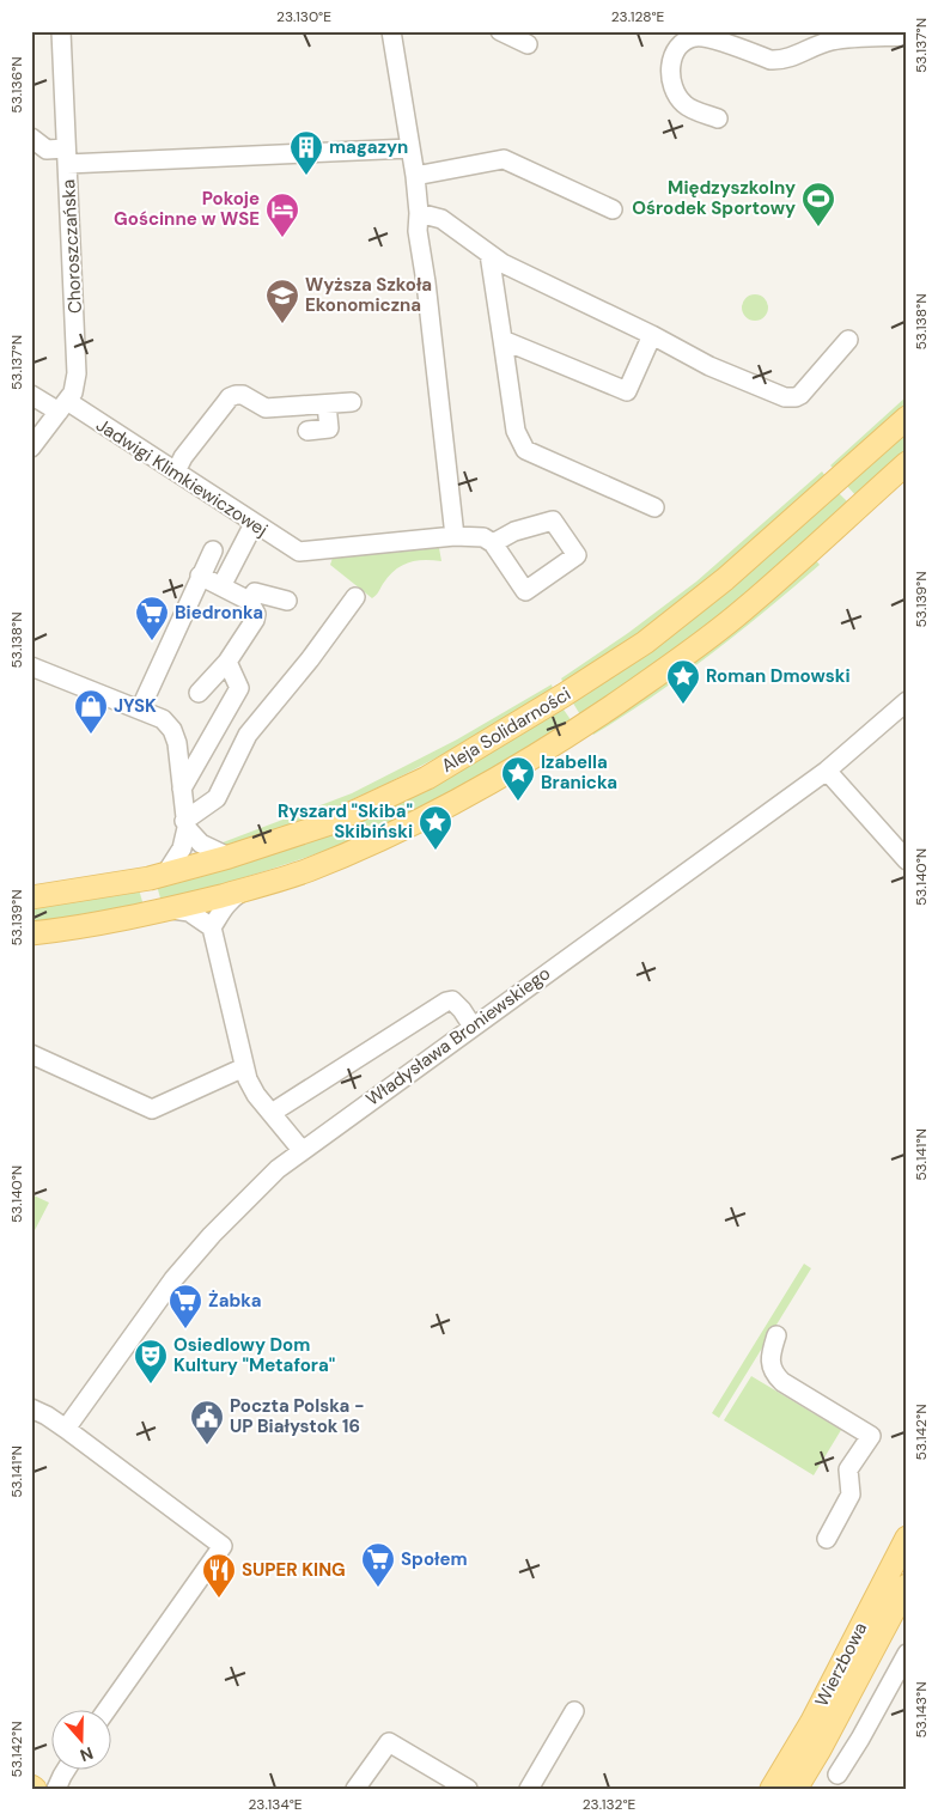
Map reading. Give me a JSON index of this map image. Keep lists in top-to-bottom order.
{
  "streets": {
    "main road": ["Aleja Solidarności", "Wierzbowa"],
    "street": ["Choroszczańska", "Jadwigi Klimkiewiczowej", "Władysława Broniewskiego"]
  },
  "crossings": [
    ["Choroszczańska", "Jadwigi Klimkiewiczowej"]
  ],
  "places": {
    "building": ["magazyn"],
    "sports": ["Międzyszkolny Ośrodek Sportowy"],
    "hotel": ["Pokoje Gościnne w WSE"],
    "school or university": ["Wyższa Szkoła Ekonomiczna"],
    "supermarket": ["Biedronka", "Żabka", "Społem"],
    "place": ["Roman Dmowski", "Izabella Branicka", "Ryszard \"Skiba\" Skibiński"],
    "shop": ["JYSK"],
    "theatre": ["Osiedlowy Dom Kultury \"Metafora\""],
    "public building": ["Poczta Polska - UP Białystok 16"],
    "restaurant": ["SUPER KING"]
  },
  "north": "bottom",
  "coordinates": [
    "23.130°E",
    "23.128°E",
    "53.137°N",
    "53.136°N",
    "53.138°N",
    "53.139°N",
    "53.140°N",
    "53.141°N",
    "53.142°N",
    "53.143°N",
    "23.134°E",
    "23.132°E"
  ]
}
